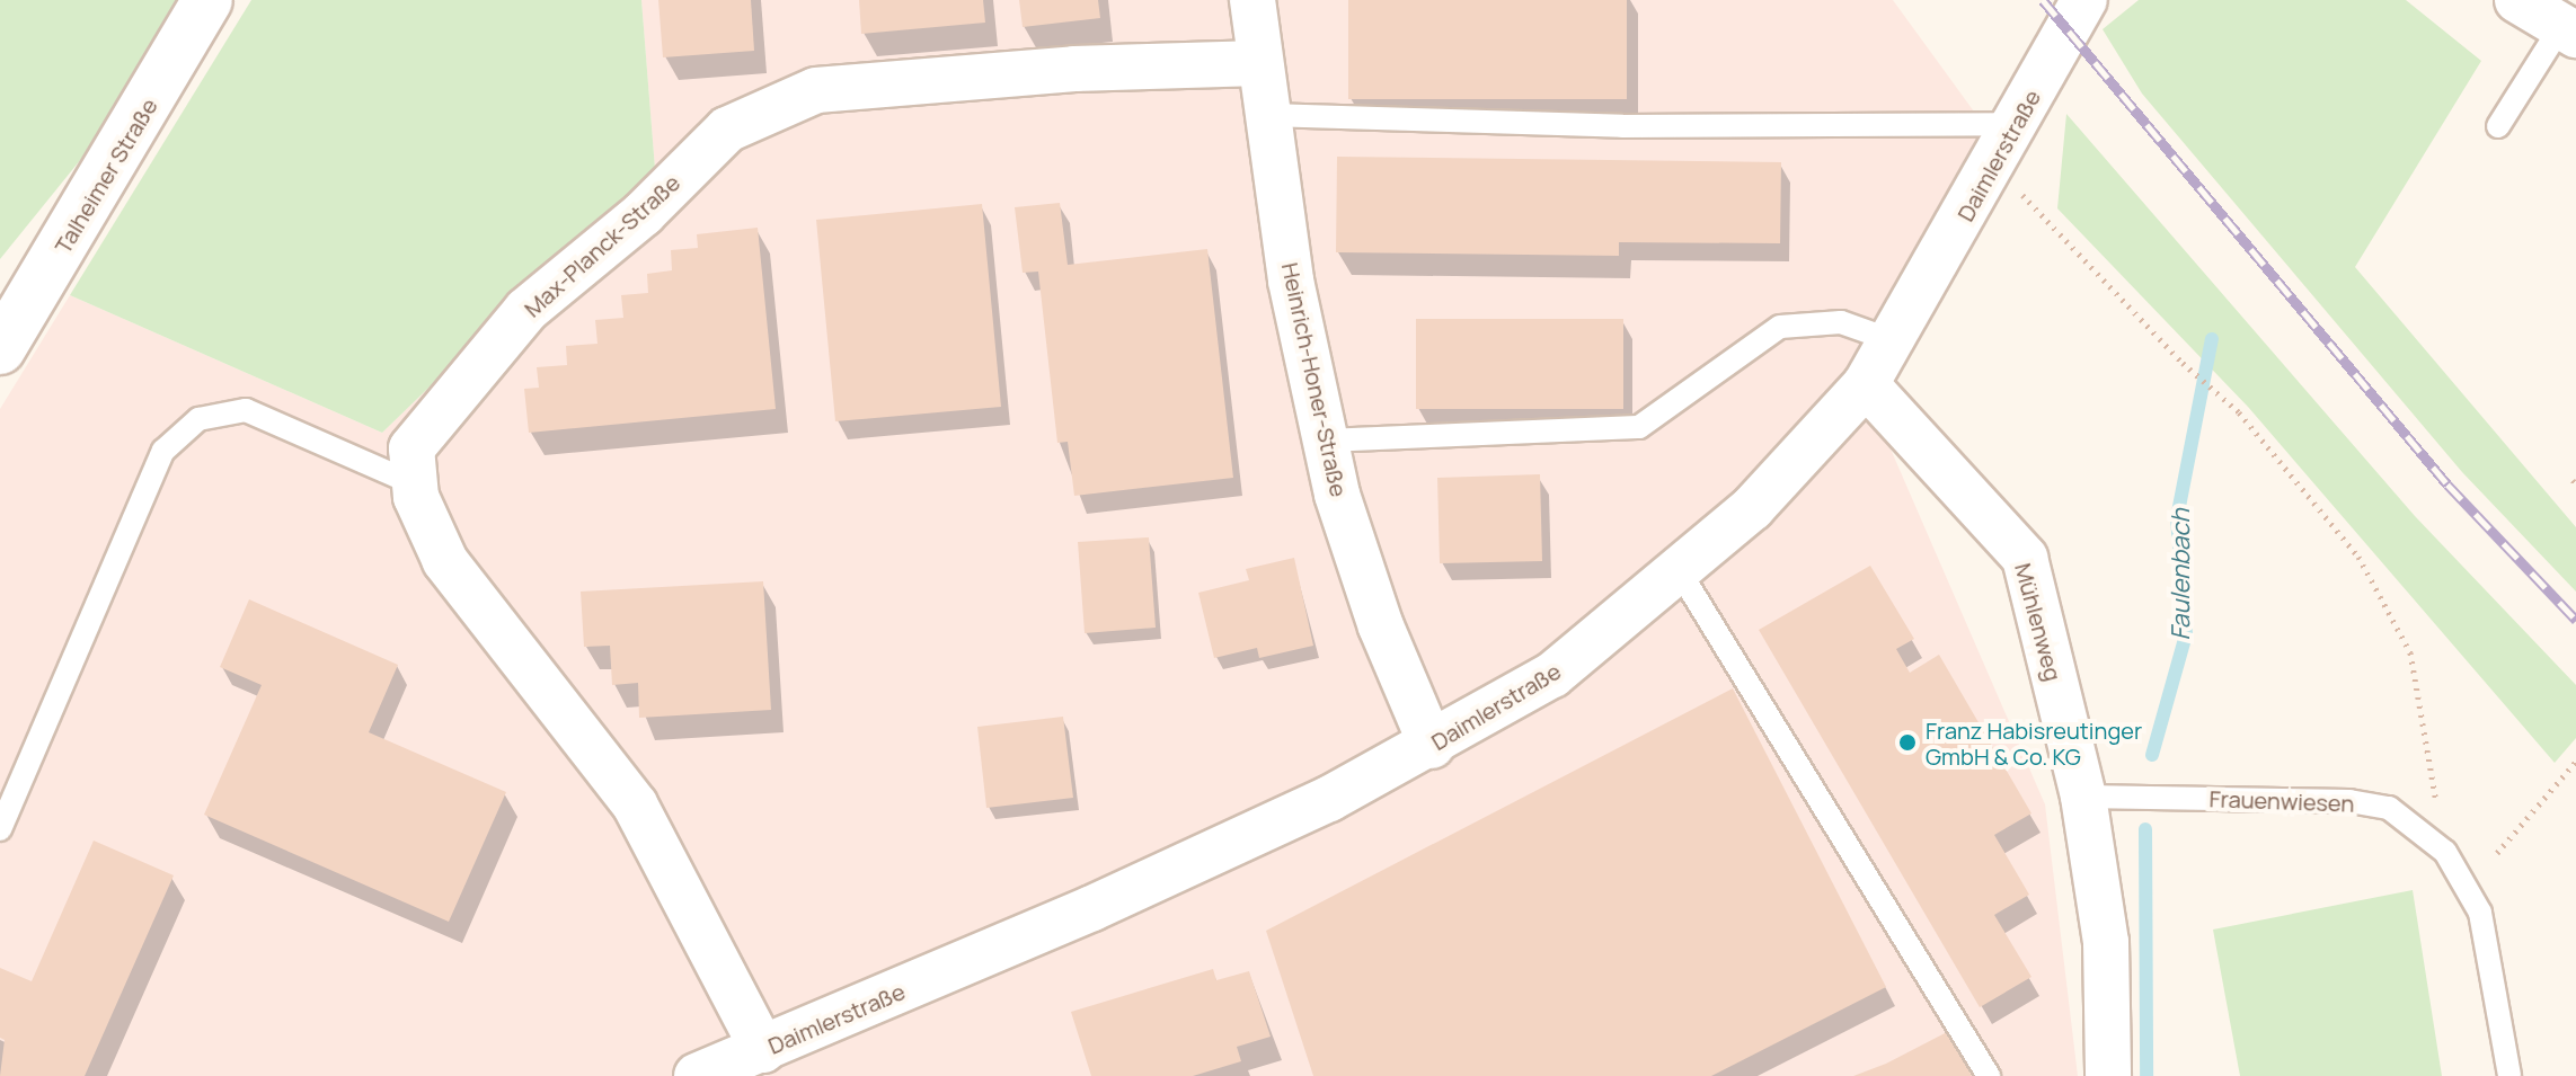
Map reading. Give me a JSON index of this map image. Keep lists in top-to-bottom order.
{
  "streets": {
    "street": [
      "Daimlerstraße",
      "Talheimer Straße",
      "Max-Planck-Straße",
      "Heinrich-Honer-Straße",
      "Mühlenweg"
    ],
    "lane": ["Frauenwiesen"]
  },
  "crossings": [
    ["Daimlerstraße", "Max-Planck-Straße"],
    ["Daimlerstraße", "Heinrich-Honer-Straße"],
    ["Daimlerstraße", "Mühlenweg"],
    ["Max-Planck-Straße", "Heinrich-Honer-Straße"],
    ["Mühlenweg", "Frauenwiesen"]
  ],
  "water": ["Faulenbach"],
  "places": ["Franz Habisreutinger GmbH & Co. KG"]
}
